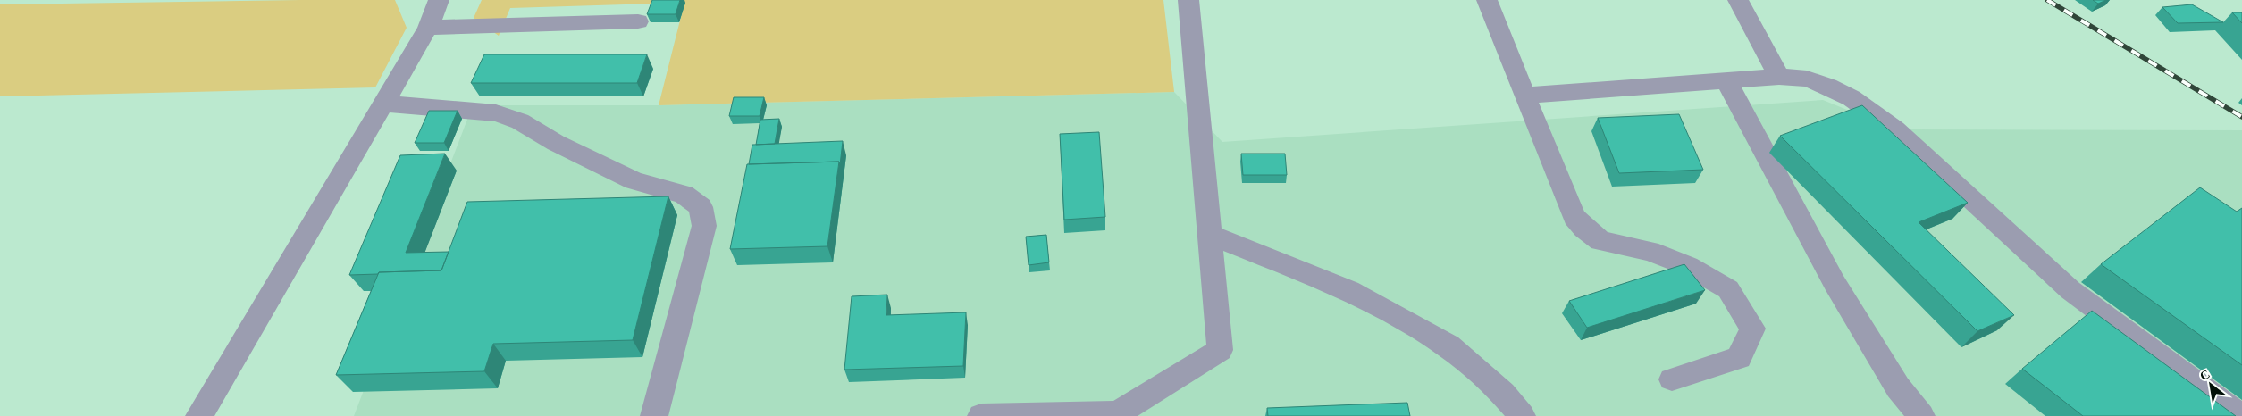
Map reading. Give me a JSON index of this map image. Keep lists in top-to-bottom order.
{
  "north": "top left"
}
